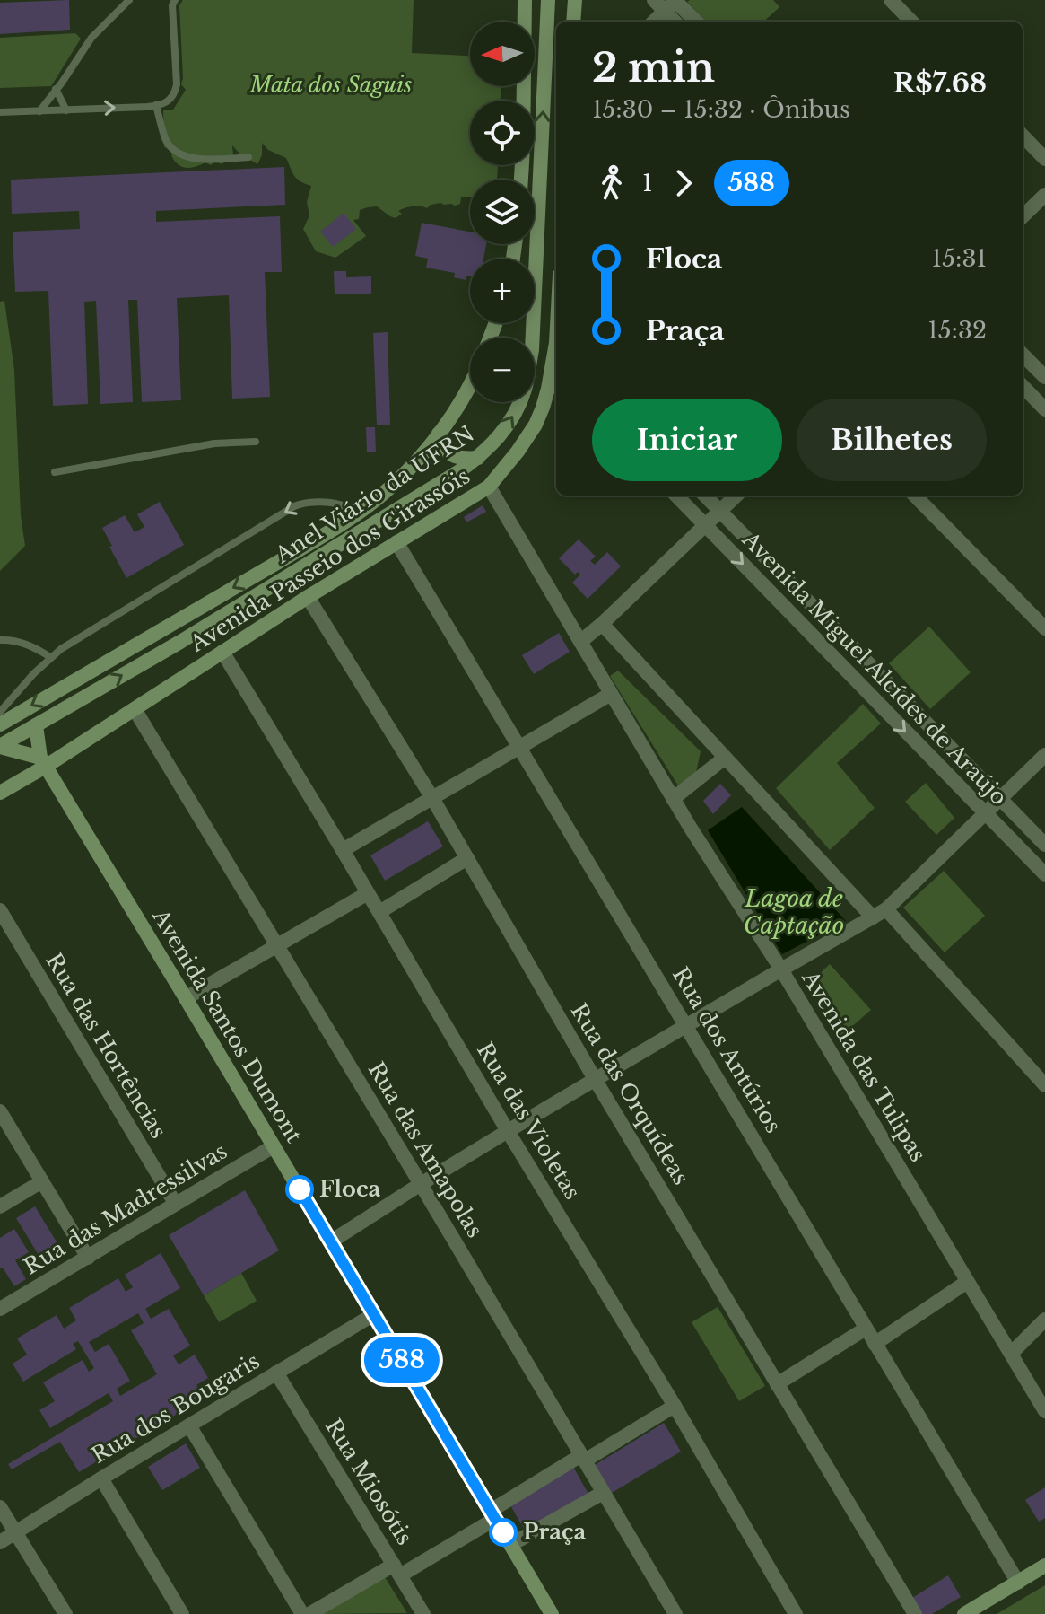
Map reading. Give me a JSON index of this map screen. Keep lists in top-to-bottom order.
{
  "streets": {
    "main road": ["Anel Viário da UFRN", "Avenida Passeio dos Girassóis", "Avenida Santos Dumont"],
    "street": [
      "Avenida Miguel Alcídes de Araújo",
      "Rua das Hortências",
      "Rua dos Antúrios",
      "Avenida das Tulipas",
      "Rua das Orquídeas",
      "Rua das Violetas",
      "Rua das Amapolas",
      "Rua das Madressilvas",
      "Rua dos Bougaris",
      "Rua Miosótis"
    ]
  },
  "crossings": [
    ["Anel Viário da UFRN", "Avenida Santos Dumont"],
    ["Avenida Passeio dos Girassóis", "Avenida Santos Dumont"],
    ["Avenida Passeio dos Girassóis", "Rua dos Antúrios"],
    ["Avenida Passeio dos Girassóis", "Avenida das Tulipas"],
    ["Avenida Passeio dos Girassóis", "Rua das Orquídeas"],
    ["Avenida Passeio dos Girassóis", "Rua das Violetas"],
    ["Avenida Passeio dos Girassóis", "Rua das Amapolas"],
    ["Avenida Santos Dumont", "Rua das Madressilvas"],
    ["Avenida Santos Dumont", "Rua dos Bougaris"],
    ["Rua das Hortências", "Rua das Madressilvas"],
    ["Rua dos Bougaris", "Rua Miosótis"]
  ],
  "water": ["Lagoa de Captação"],
  "parks": ["Mata dos Saguis"],
  "places": ["Floca", "Praça"],
  "lines": ["bus line 588"],
  "north": "left",
  "page": {
    "on_map": "588",
    "map_buttons": ["+", "−"],
    "heading": ["2 min", "15:30 – 15:32 · Ônibus", "R$7.68"],
    "legs": ["1", "588"],
    "list": [
      {
        "name": "Floca",
        "value": "15:31"
      },
      {
        "name": "Praça",
        "value": "15:32"
      }
    ],
    "buttons": ["Iniciar", "Bilhetes"]
  }
}
